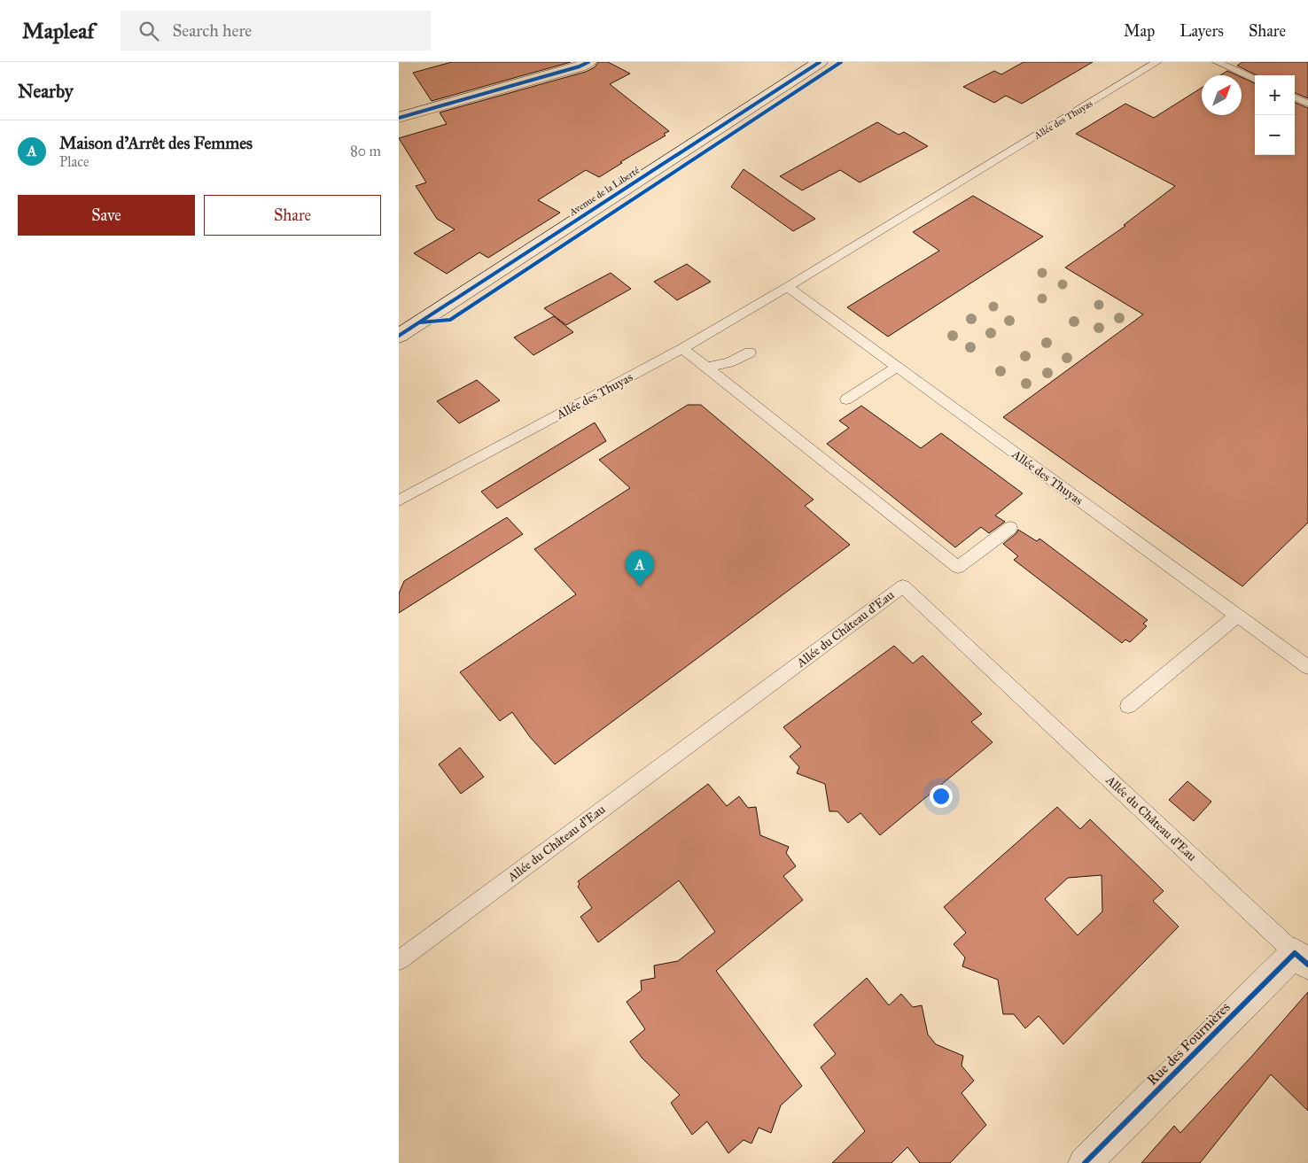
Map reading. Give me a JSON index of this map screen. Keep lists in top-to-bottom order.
{
  "streets": {
    "main road": ["Avenue de la Liberté", "Rue des Fournières"],
    "lane": ["Allée des Thuyas", "Allée du Château d'Eau"]
  },
  "crossings": [
    ["Allée du Château d'Eau", "Rue des Fournières"]
  ],
  "north": "top right",
  "page": {
    "header": "Mapleaf",
    "search": "Search here",
    "nav": ["Map", "Layers", "Share"],
    "heading": "Nearby",
    "map_buttons": ["+", "−"],
    "list": [
      {
        "mark": "A",
        "name": "Maison d'Arrêt des Femmes",
        "note": "Place",
        "value": "80 m"
      }
    ],
    "buttons": ["Save", "Share"],
    "pins": "A"
  }
}
